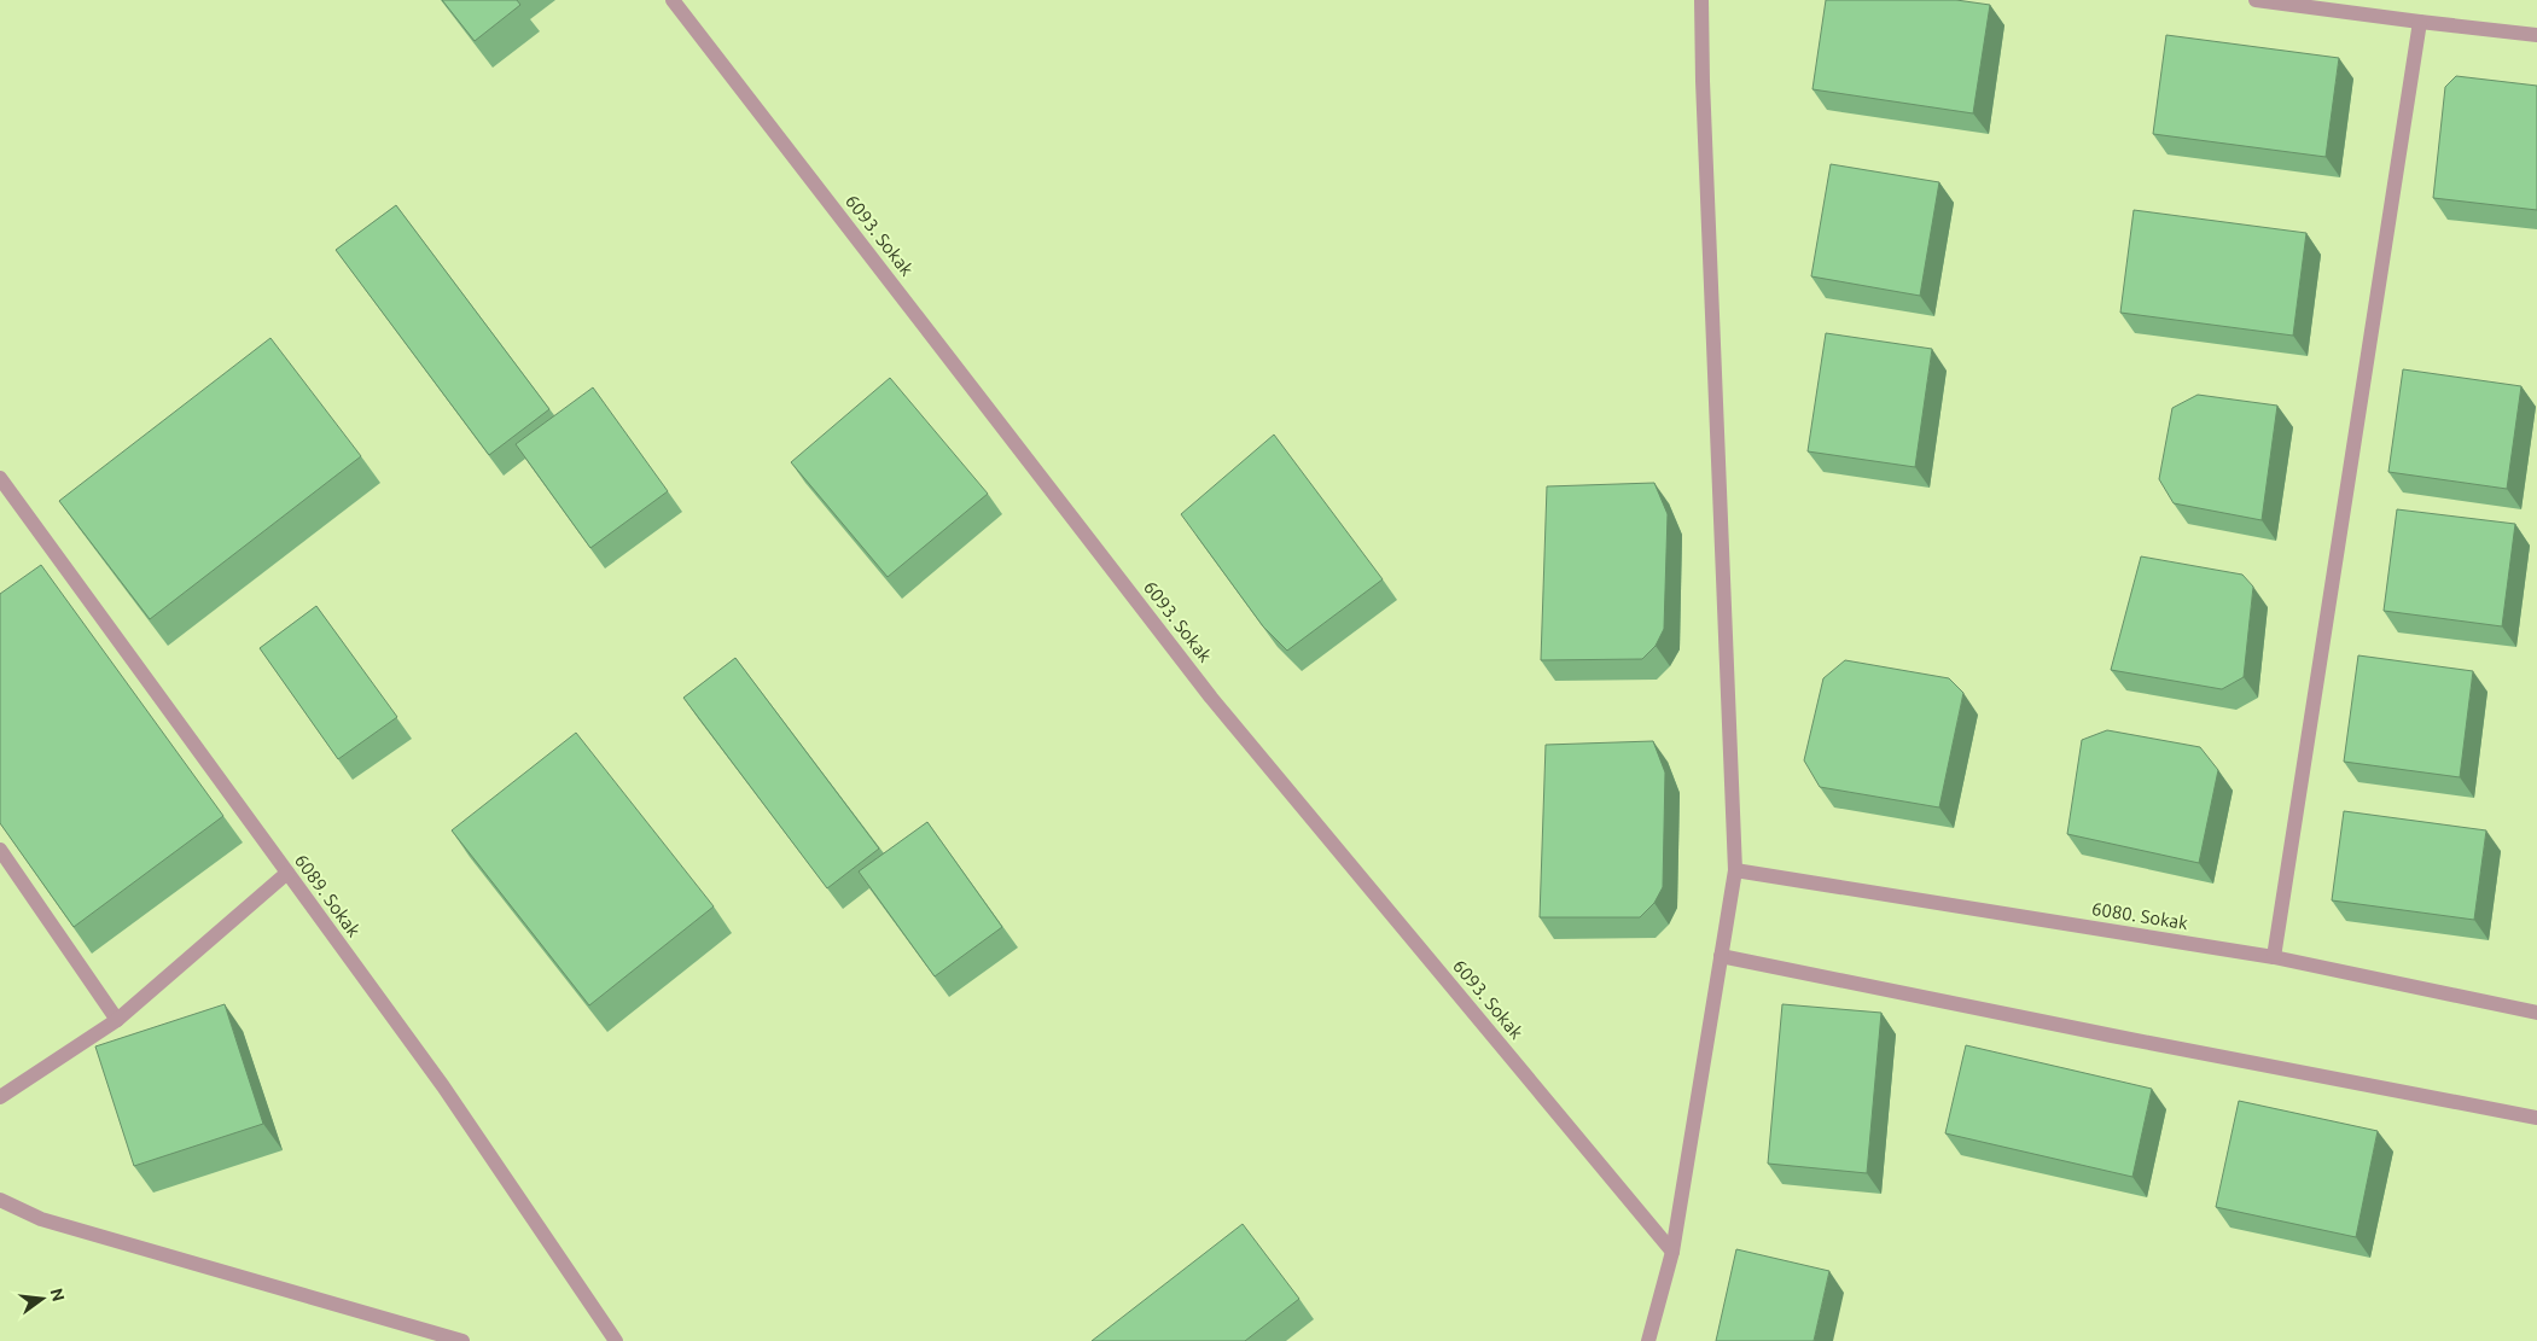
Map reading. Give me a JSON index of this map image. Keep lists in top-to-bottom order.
{
  "streets": {
    "street": ["6093. Sokak", "6089. Sokak", "6080. Sokak"]
  },
  "north": "right"
}
